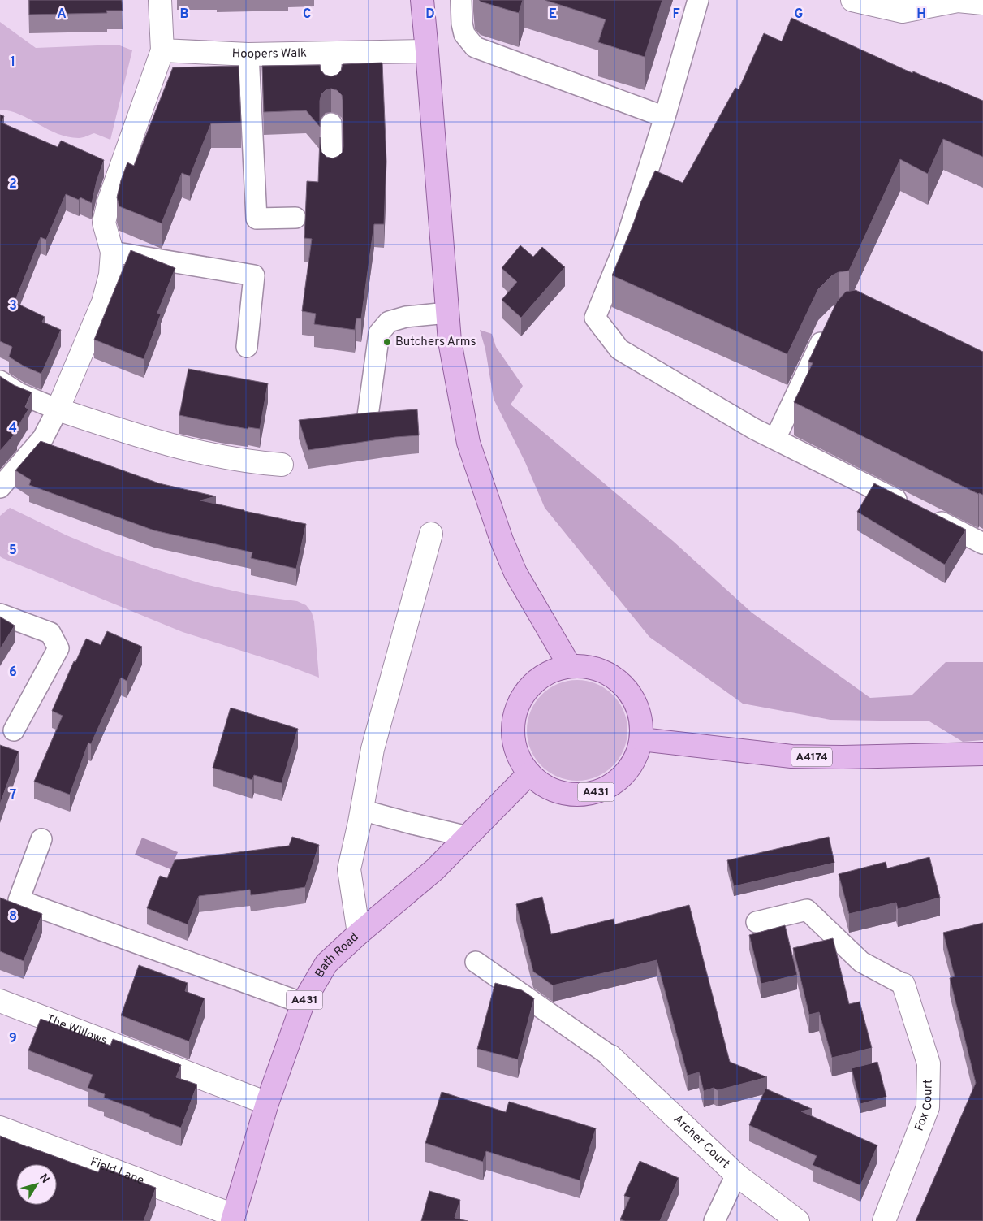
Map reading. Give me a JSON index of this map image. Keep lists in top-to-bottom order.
{
  "streets": {
    "main road": ["A4174", "A431", "Bath Road"],
    "street": [
      "Hoopers Walk",
      "The Willows",
      "Fox Court",
      "Archer Court",
      "Field Lane"
    ]
  },
  "crossings": [
    ["A4174", "A431"],
    ["A4174", "Bath Road"],
    ["A431", "Bath Road"],
    ["Bath Road", "The Willows"],
    ["Bath Road", "Field Lane"]
  ],
  "places": ["Butchers Arms"],
  "north": "top right",
  "grid": {
    "columns": [
      "A",
      "B",
      "C",
      "D",
      "E",
      "F",
      "G",
      "H"
    ],
    "rows": [
      "1",
      "2",
      "3",
      "4",
      "5",
      "6",
      "7",
      "8",
      "9"
    ]
  }
}
